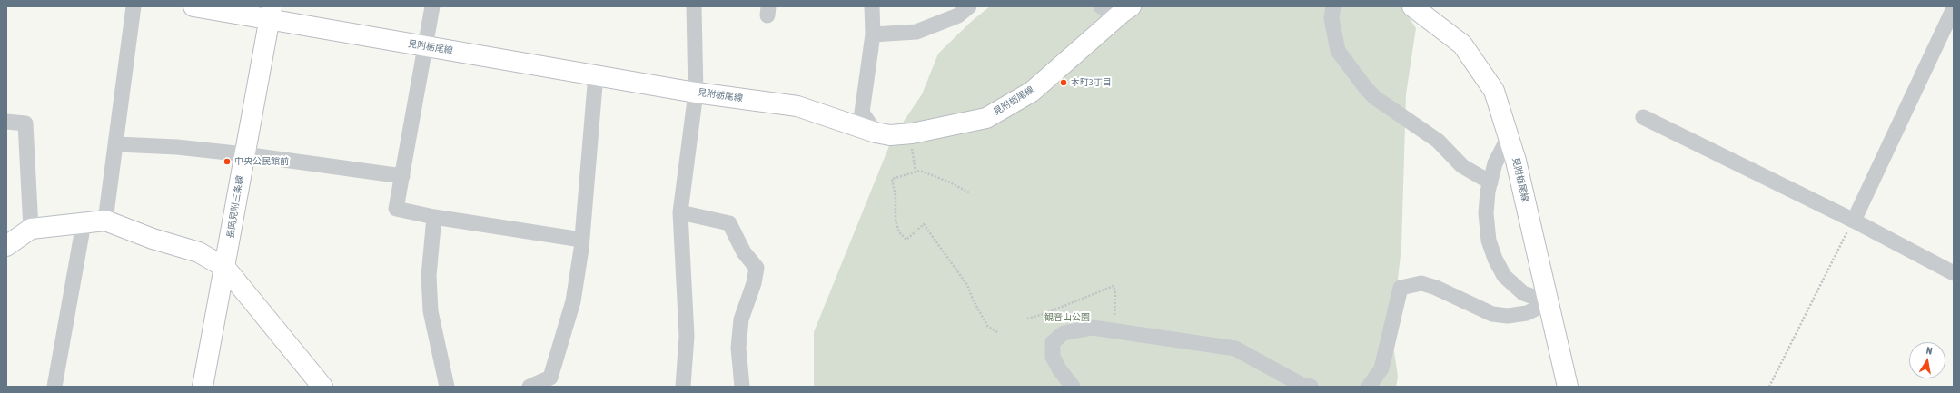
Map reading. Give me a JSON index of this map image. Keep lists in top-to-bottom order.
{
  "streets": {
    "main road": ["見附栃尾線", "長岡見附三条線"]
  },
  "crossings": [
    ["見附栃尾線", "長岡見附三条線"]
  ],
  "parks": ["観音山公園"],
  "places": ["本町3丁目", "中央公民館前"],
  "north": "top"
}
